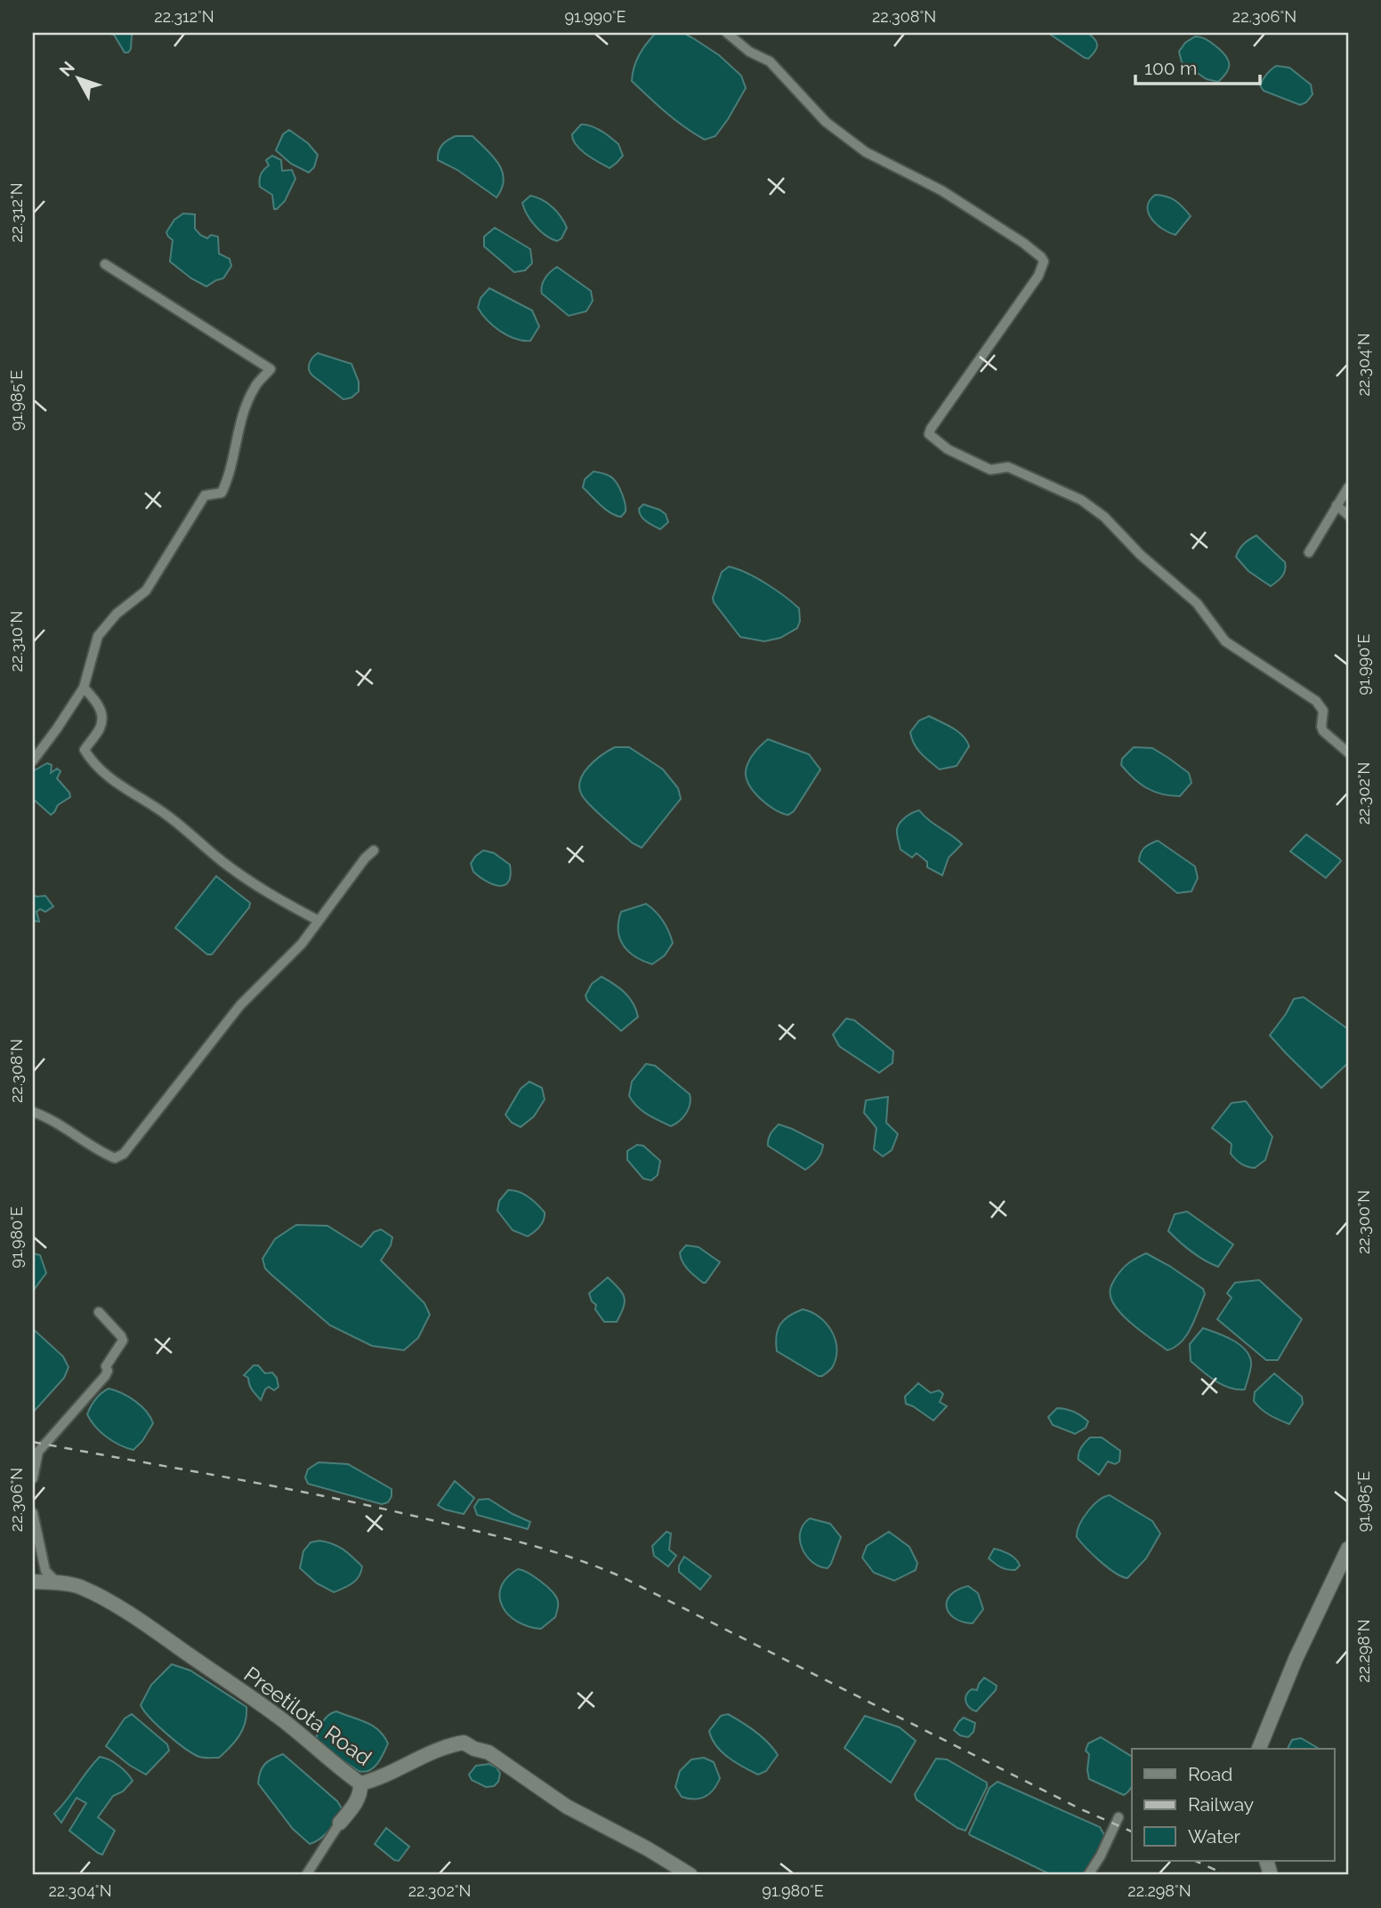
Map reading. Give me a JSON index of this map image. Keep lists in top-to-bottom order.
{
  "streets": {
    "main road": ["Preetilota Road"]
  },
  "legend": ["Road", "Railway", "Water"],
  "scale_bar": "100 m",
  "north": "top left",
  "coordinates": [
    "22.312°N",
    "91.990°E",
    "22.308°N",
    "22.306°N",
    "22.304°N",
    "91.985°E",
    "22.310°N",
    "22.302°N",
    "22.300°N",
    "91.980°E",
    "22.298°N"
  ]
}
